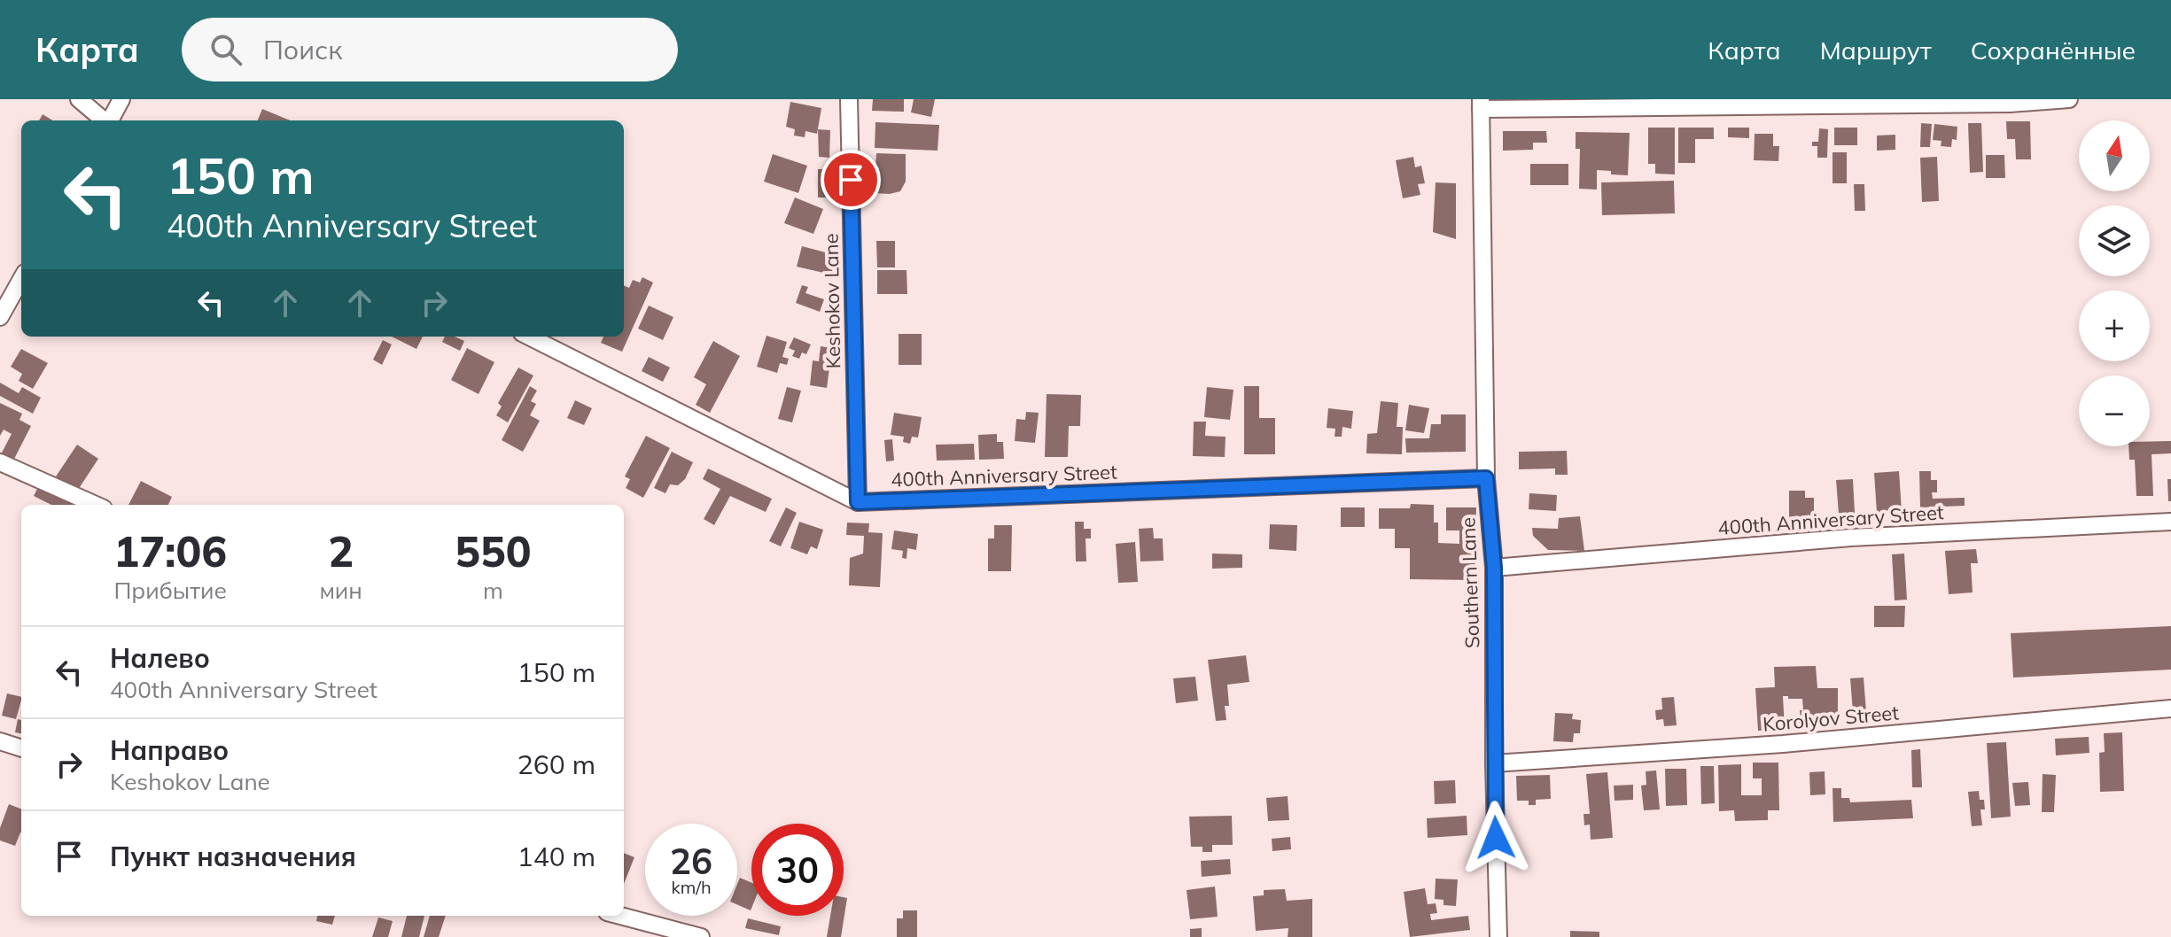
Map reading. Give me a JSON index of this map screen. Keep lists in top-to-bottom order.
{
  "streets": {
    "street": [
      "Keshokov Lane",
      "400th Anniversary Street",
      "Southern Lane",
      "Korolyov Street"
    ]
  },
  "crossings": [
    ["Keshokov Lane", "400th Anniversary Street"],
    ["400th Anniversary Street", "Southern Lane"],
    ["Southern Lane", "Korolyov Street"]
  ],
  "north": "top",
  "page": {
    "header": "Карта",
    "search": "Поиск",
    "nav": ["Карта", "Маршрут", "Сохранённые"],
    "map_buttons": ["+", "−"],
    "turn": ["150 m", "400th Anniversary Street"],
    "eta": [
      "17:06",
      "Прибытие",
      "2",
      "мин",
      "550",
      "m"
    ],
    "list": [
      {
        "name": "Налево",
        "note": "400th Anniversary Street",
        "value": "150 m"
      },
      {
        "name": "Направо",
        "note": "Keshokov Lane",
        "value": "260 m"
      },
      {
        "name": "Пункт назначения",
        "value": "140 m"
      }
    ],
    "speed": "26 km/h",
    "limit": "30"
  }
}
